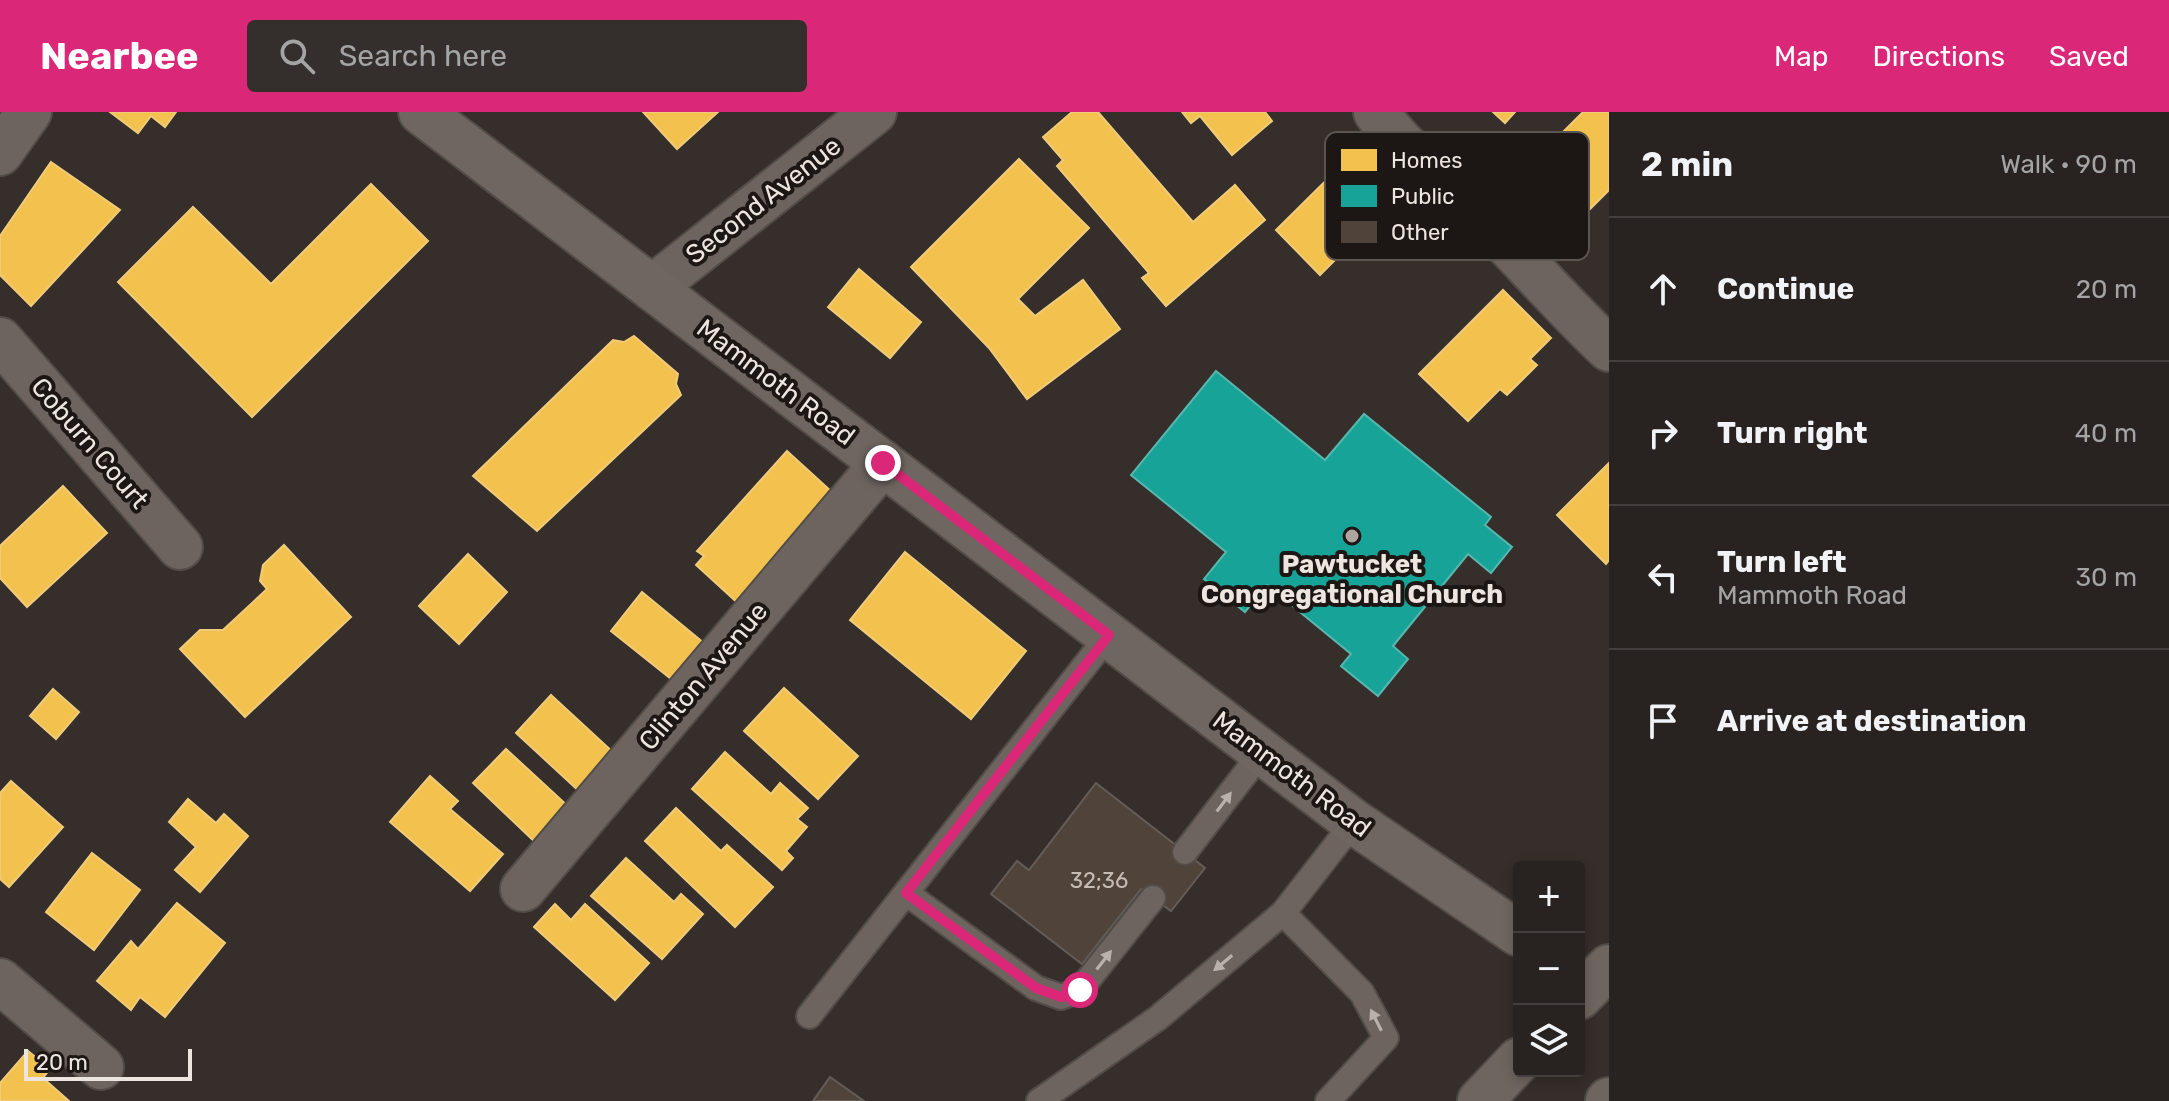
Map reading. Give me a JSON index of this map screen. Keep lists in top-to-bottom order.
{
  "streets": {
    "main road": ["Mammoth Road"],
    "street": ["Second Avenue", "Coburn Court", "Clinton Avenue"]
  },
  "crossings": [
    ["Second Avenue", "Mammoth Road"],
    ["Mammoth Road", "Clinton Avenue"]
  ],
  "places": ["Pawtucket Congregational Church"],
  "house_numbers": ["32;36"],
  "legend": ["Homes", "Public", "Other"],
  "scale_bar": "20 m",
  "page": {
    "header": "Nearbee",
    "search": "Search here",
    "nav": ["Map", "Directions", "Saved"],
    "heading": ["2 min", "Walk · 90 m"],
    "list": [
      ["Continue", "20 m"],
      ["Turn right", "40 m"],
      ["Turn left", "Mammoth Road", "30 m"],
      "Arrive at destination"
    ],
    "map_buttons": ["+", "−"],
    "scale": "20 m"
  }
}
